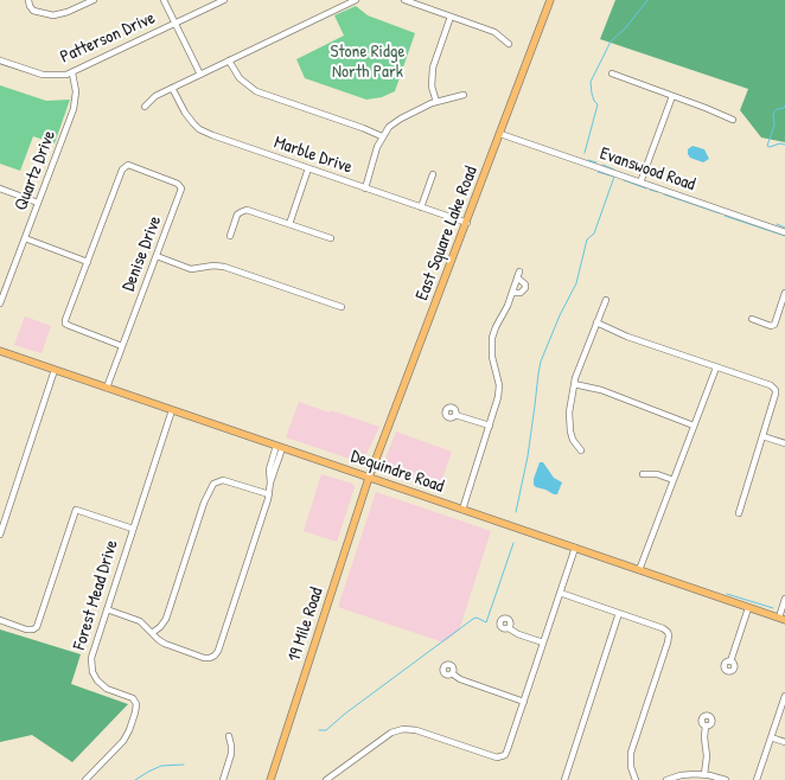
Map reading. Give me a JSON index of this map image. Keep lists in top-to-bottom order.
{
  "streets": {
    "main road": ["East Square Lake Road", "Dequindre Road", "19 Mile Road"],
    "street": [
      "Patterson Drive",
      "Marble Drive",
      "Evanswood Road",
      "Quartz Drive",
      "Denise Drive",
      "Forest Mead Drive"
    ]
  },
  "crossings": [
    ["Patterson Drive", "Quartz Drive"],
    ["Marble Drive", "East Square Lake Road"],
    ["Evanswood Road", "East Square Lake Road"],
    ["East Square Lake Road", "Dequindre Road"],
    ["East Square Lake Road", "19 Mile Road"],
    ["Denise Drive", "Dequindre Road"],
    ["Dequindre Road", "Forest Mead Drive"],
    ["Dequindre Road", "19 Mile Road"]
  ],
  "parks": ["Stone Ridge North Park"]
}
